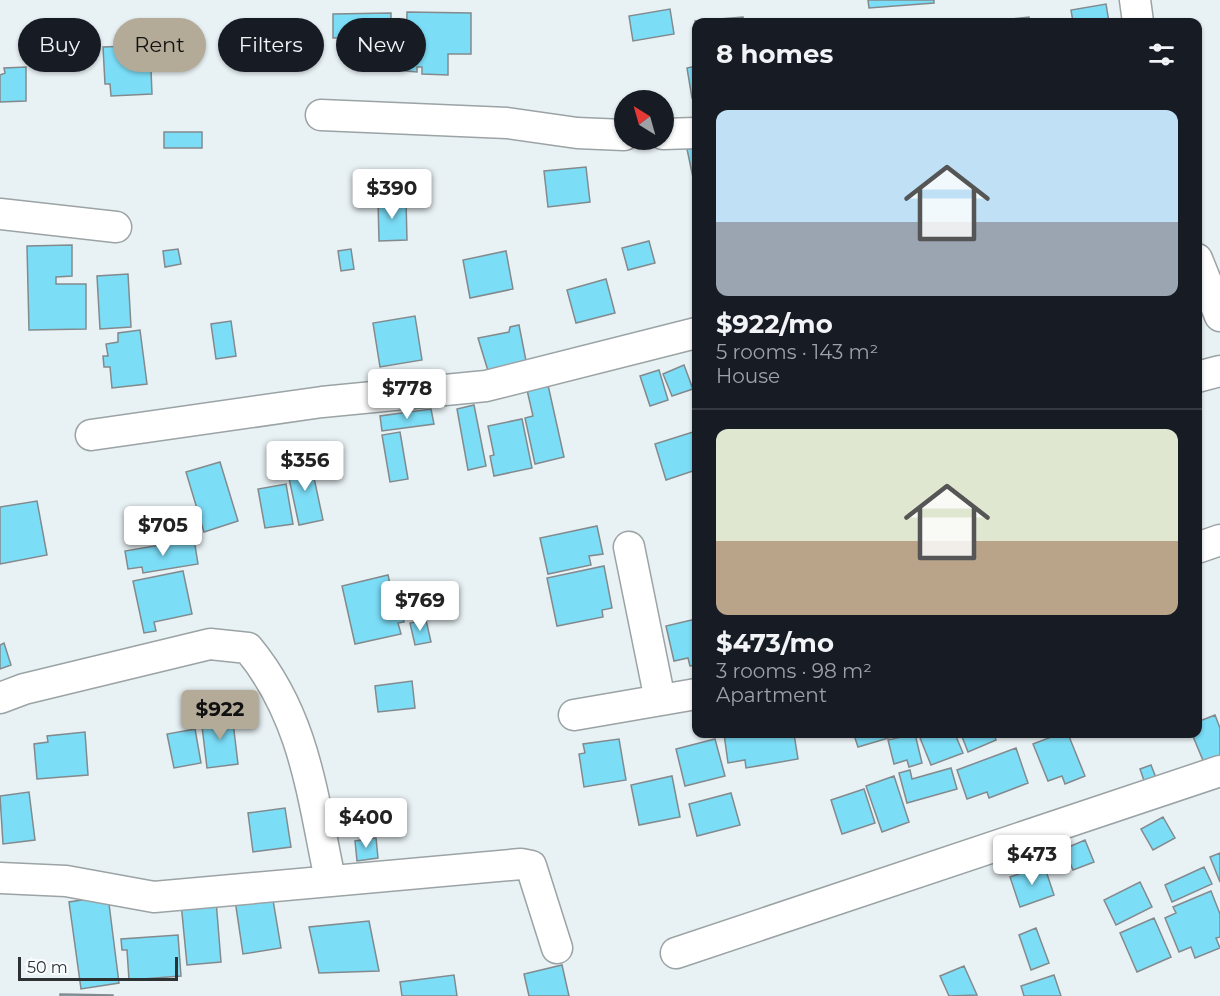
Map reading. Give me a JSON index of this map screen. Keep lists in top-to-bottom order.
{
  "scale_bar": "50 m",
  "north": "top left",
  "page": {
    "chip": [
      "Buy",
      "Rent",
      "Filters",
      "New"
    ],
    "heading": "8 homes",
    "list": [
      {
        "name": "$922/mo",
        "note": "5 rooms · 143 m² · House"
      },
      {
        "name": "$473/mo",
        "note": "3 rooms · 98 m² · Apartment"
      }
    ],
    "price": [
      "$390",
      "$778",
      "$356",
      "$705",
      "$769",
      "$922",
      "$400",
      "$473"
    ],
    "scale": "50 m"
  }
}
